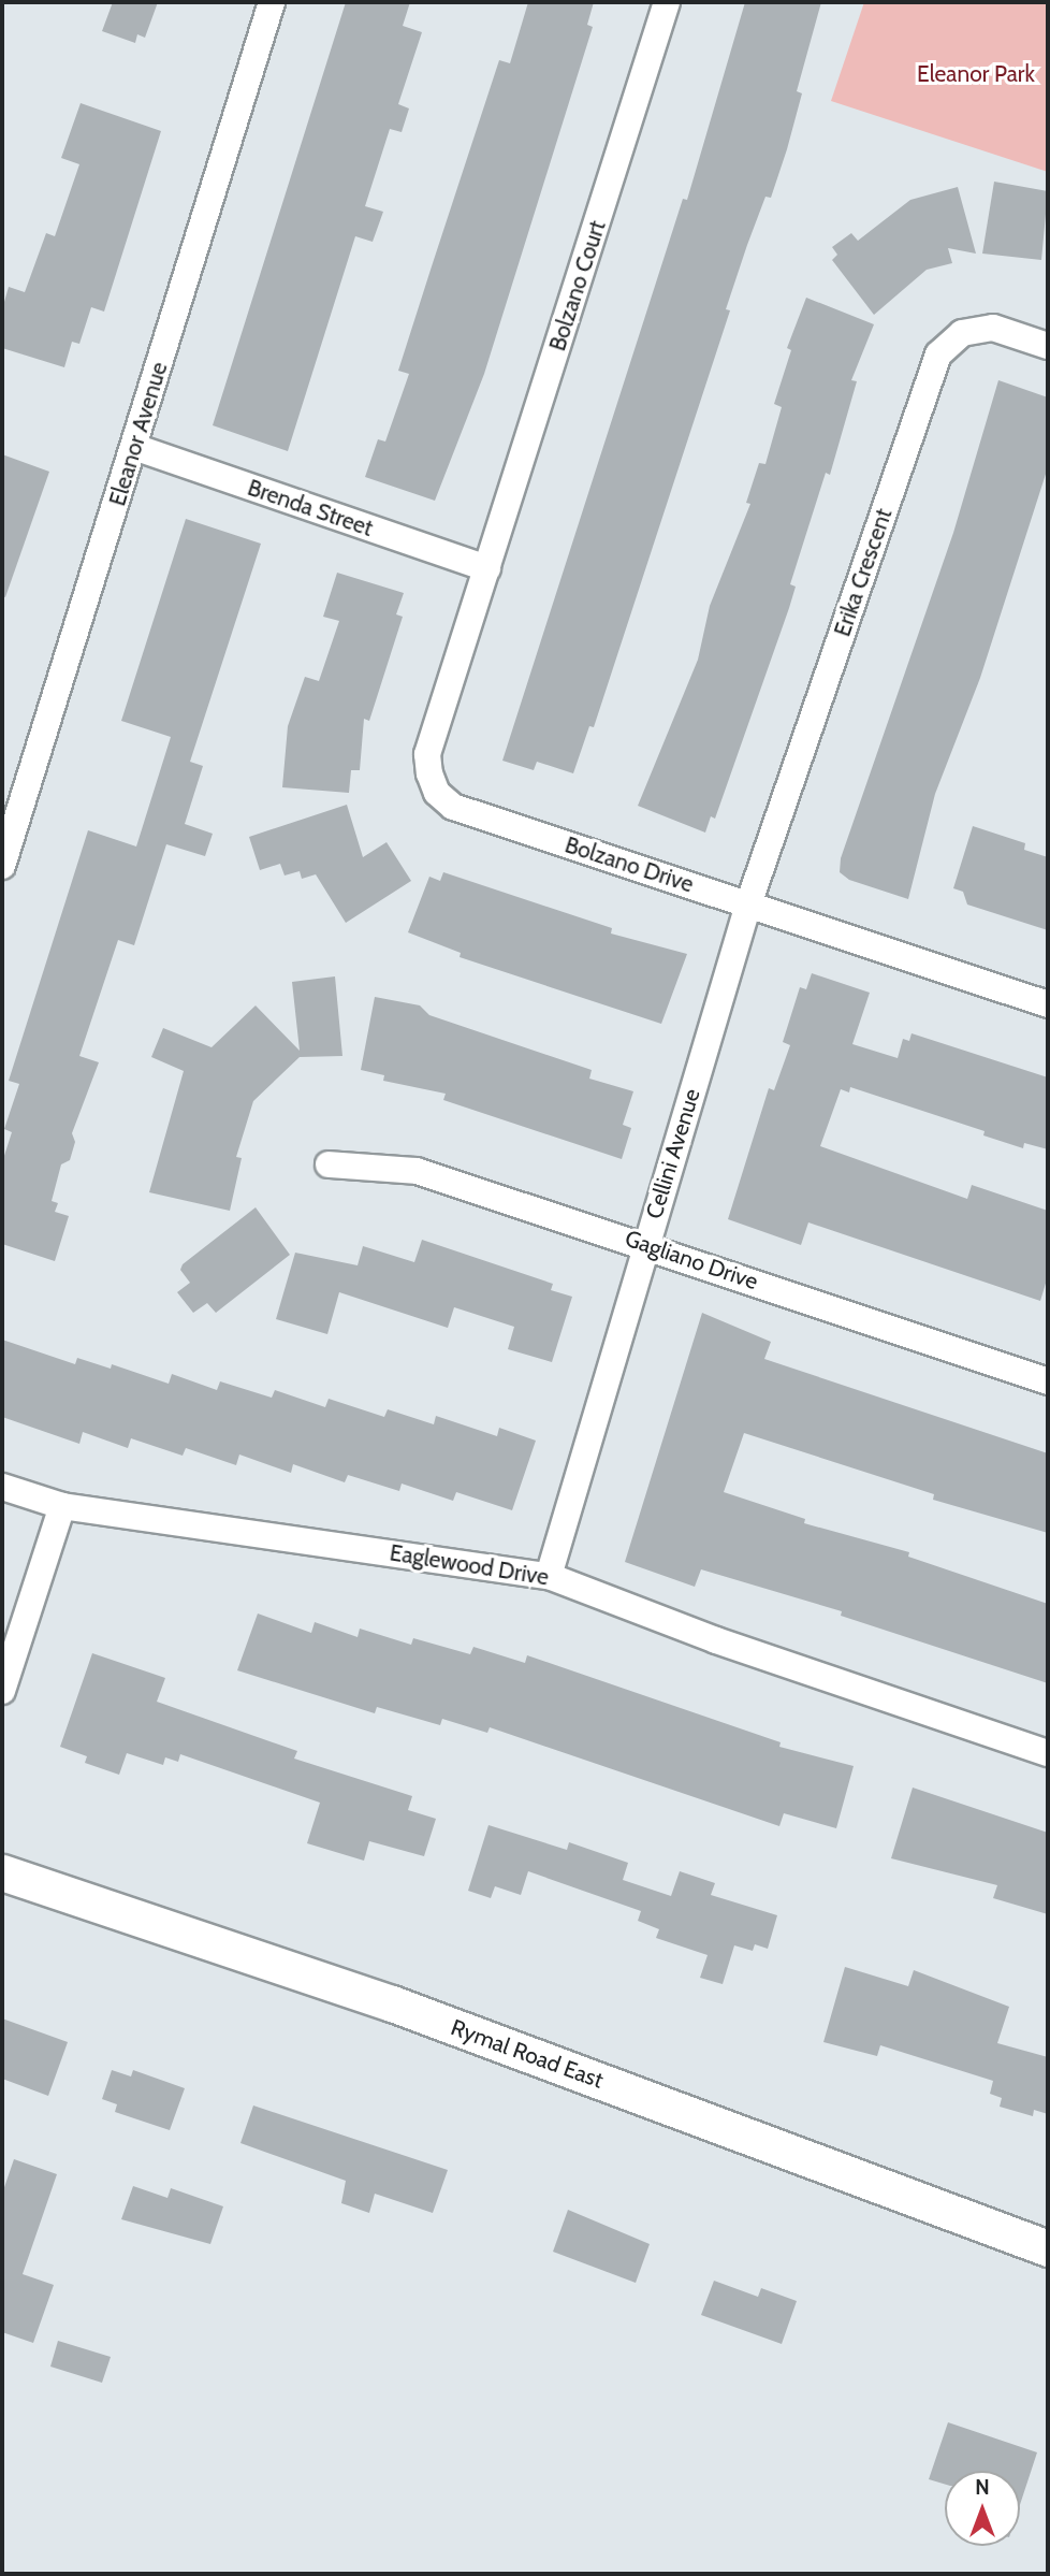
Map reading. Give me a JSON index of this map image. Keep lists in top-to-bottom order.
{
  "streets": {
    "main road": ["Rymal Road East"],
    "street": [
      "Bolzano Court",
      "Eleanor Avenue",
      "Brenda Street",
      "Erika Crescent",
      "Bolzano Drive",
      "Cellini Avenue",
      "Gagliano Drive",
      "Eaglewood Drive"
    ]
  },
  "crossings": [
    ["Bolzano Court", "Brenda Street"],
    ["Bolzano Court", "Bolzano Drive"],
    ["Eleanor Avenue", "Brenda Street"],
    ["Brenda Street", "Bolzano Drive"],
    ["Erika Crescent", "Bolzano Drive"],
    ["Erika Crescent", "Cellini Avenue"],
    ["Bolzano Drive", "Cellini Avenue"],
    ["Cellini Avenue", "Gagliano Drive"],
    ["Cellini Avenue", "Eaglewood Drive"]
  ],
  "parks": ["Eleanor Park"],
  "north": "top"
}
